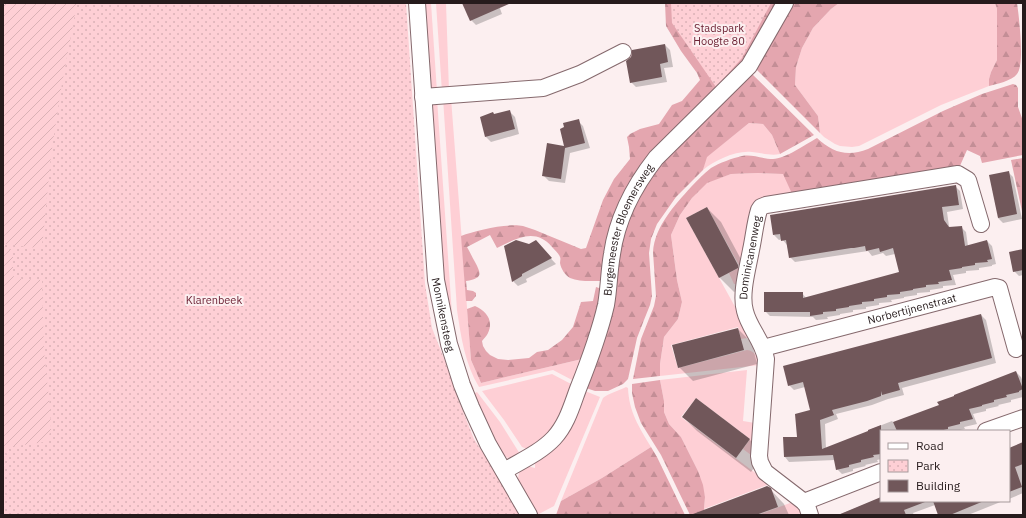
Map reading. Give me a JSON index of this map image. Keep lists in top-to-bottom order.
{
  "streets": {
    "street": [
      "Burgemeester Bloemersweg",
      "Dominicanenweg",
      "Norbertijnenstraat",
      "Monnikensteeg"
    ]
  },
  "crossings": [
    ["Burgemeester Bloemersweg", "Monnikensteeg"],
    ["Dominicanenweg", "Norbertijnenstraat"]
  ],
  "parks": ["Stadspark Hoogte 80", "Klarenbeek"],
  "legend": ["Road", "Park", "Building"]
}
